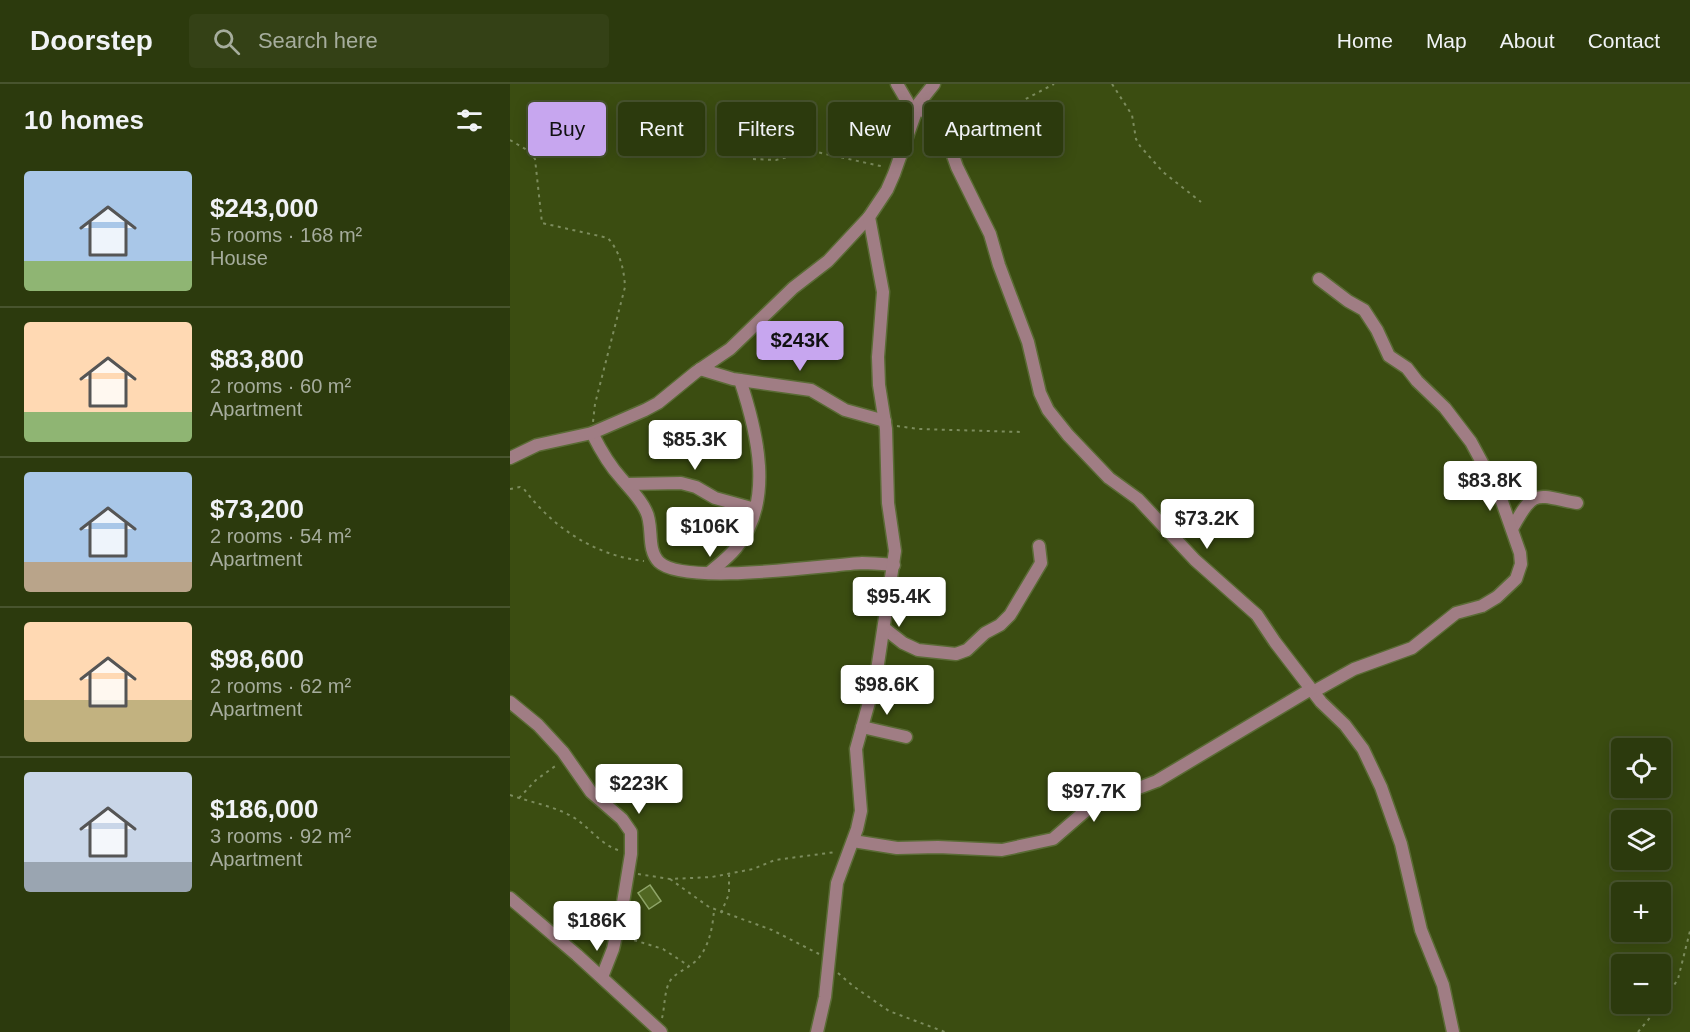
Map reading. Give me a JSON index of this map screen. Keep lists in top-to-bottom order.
{
  "page": {
    "header": "Doorstep",
    "search": "Search here",
    "nav": [
      "Home",
      "Map",
      "About",
      "Contact"
    ],
    "heading": "10 homes",
    "chip": [
      "Buy",
      "Rent",
      "Filters",
      "New",
      "Apartment"
    ],
    "list": [
      {
        "name": "$243,000",
        "note": "5 rooms · 168 m² · House"
      },
      {
        "name": "$83,800",
        "note": "2 rooms · 60 m² · Apartment"
      },
      {
        "name": "$73,200",
        "note": "2 rooms · 54 m² · Apartment"
      },
      {
        "name": "$98,600",
        "note": "2 rooms · 62 m² · Apartment"
      },
      {
        "name": "$186,000",
        "note": "3 rooms · 92 m² · Apartment"
      }
    ],
    "price": [
      "$243K",
      "$85.3K",
      "$83.8K",
      "$73.2K",
      "$106K",
      "$95.4K",
      "$98.6K",
      "$223K",
      "$97.7K",
      "$186K"
    ],
    "map_buttons": ["+", "−"]
  }
}
